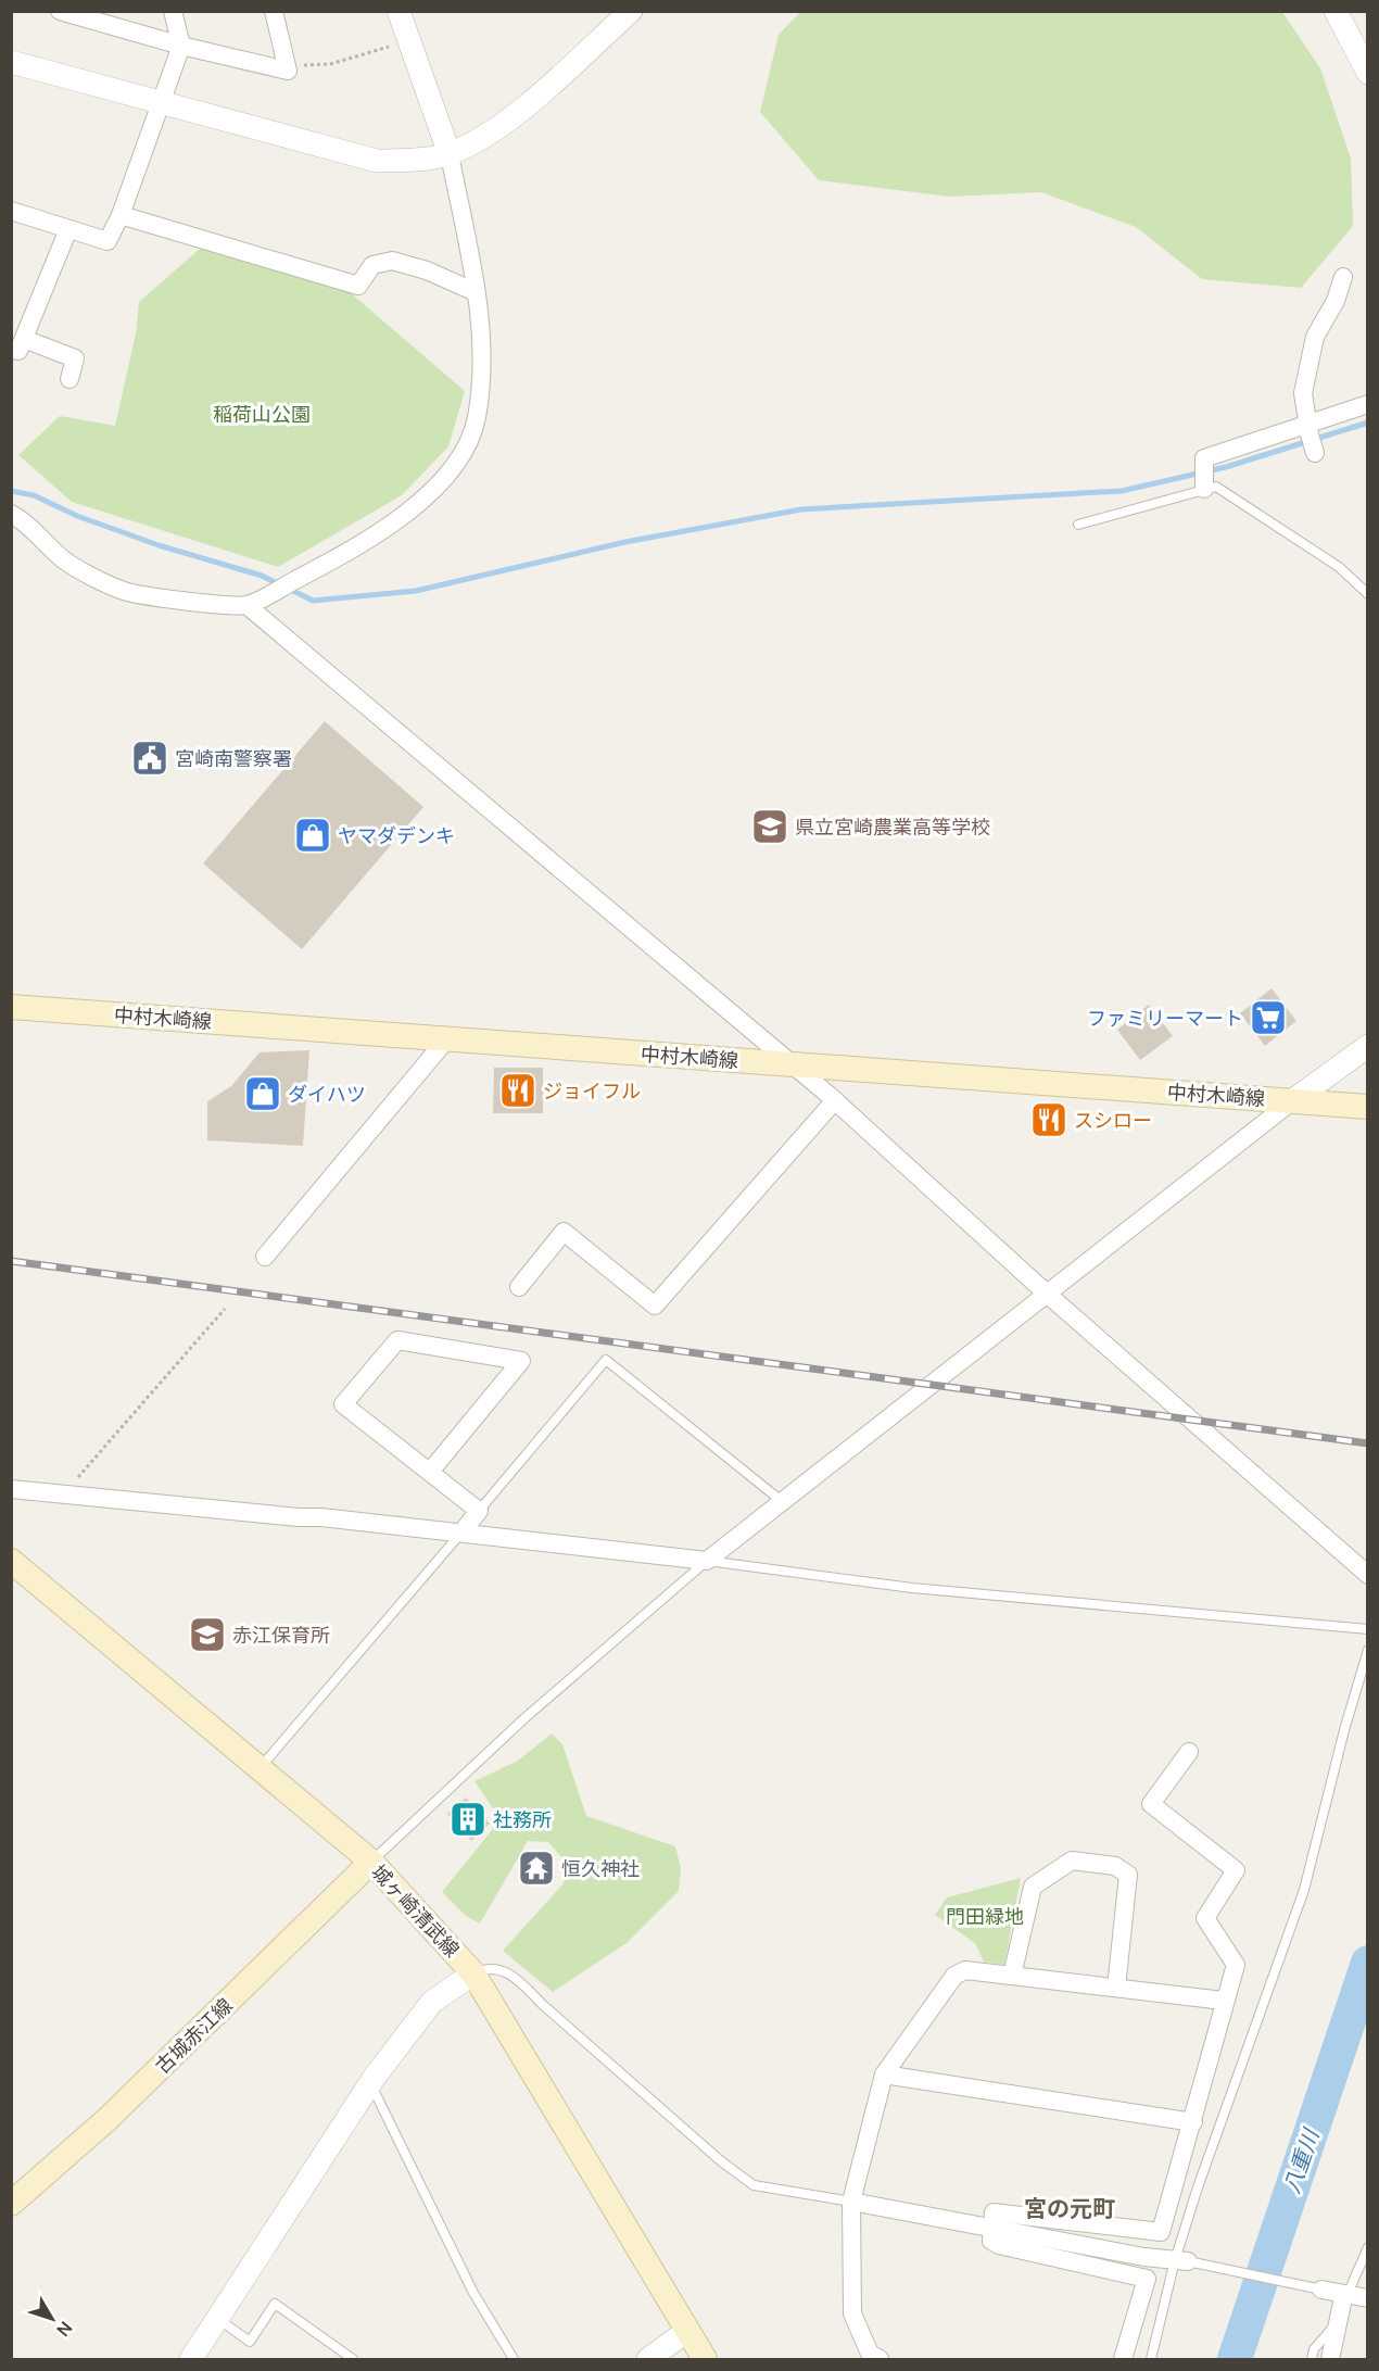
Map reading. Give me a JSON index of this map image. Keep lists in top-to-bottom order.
{
  "streets": {
    "main road": ["中村木崎線", "城ヶ崎清武線", "古城赤江線"]
  },
  "crossings": [
    ["城ヶ崎清武線", "古城赤江線"]
  ],
  "districts": ["宮の元町"],
  "water": ["八重川"],
  "parks": ["稲荷山公園", "門田緑地"],
  "places": {
    "public building": ["宮崎南警察署"],
    "school or university": ["県立宮崎農業高等学校", "赤江保育所"],
    "shop": ["ヤマダデンキ", "ダイハツ"],
    "supermarket": ["ファミリーマート"],
    "restaurant": ["ジョイフル", "スシロー"],
    "building": ["社務所"],
    "temple": ["恒久神社"]
  },
  "north": "bottom right"
}
